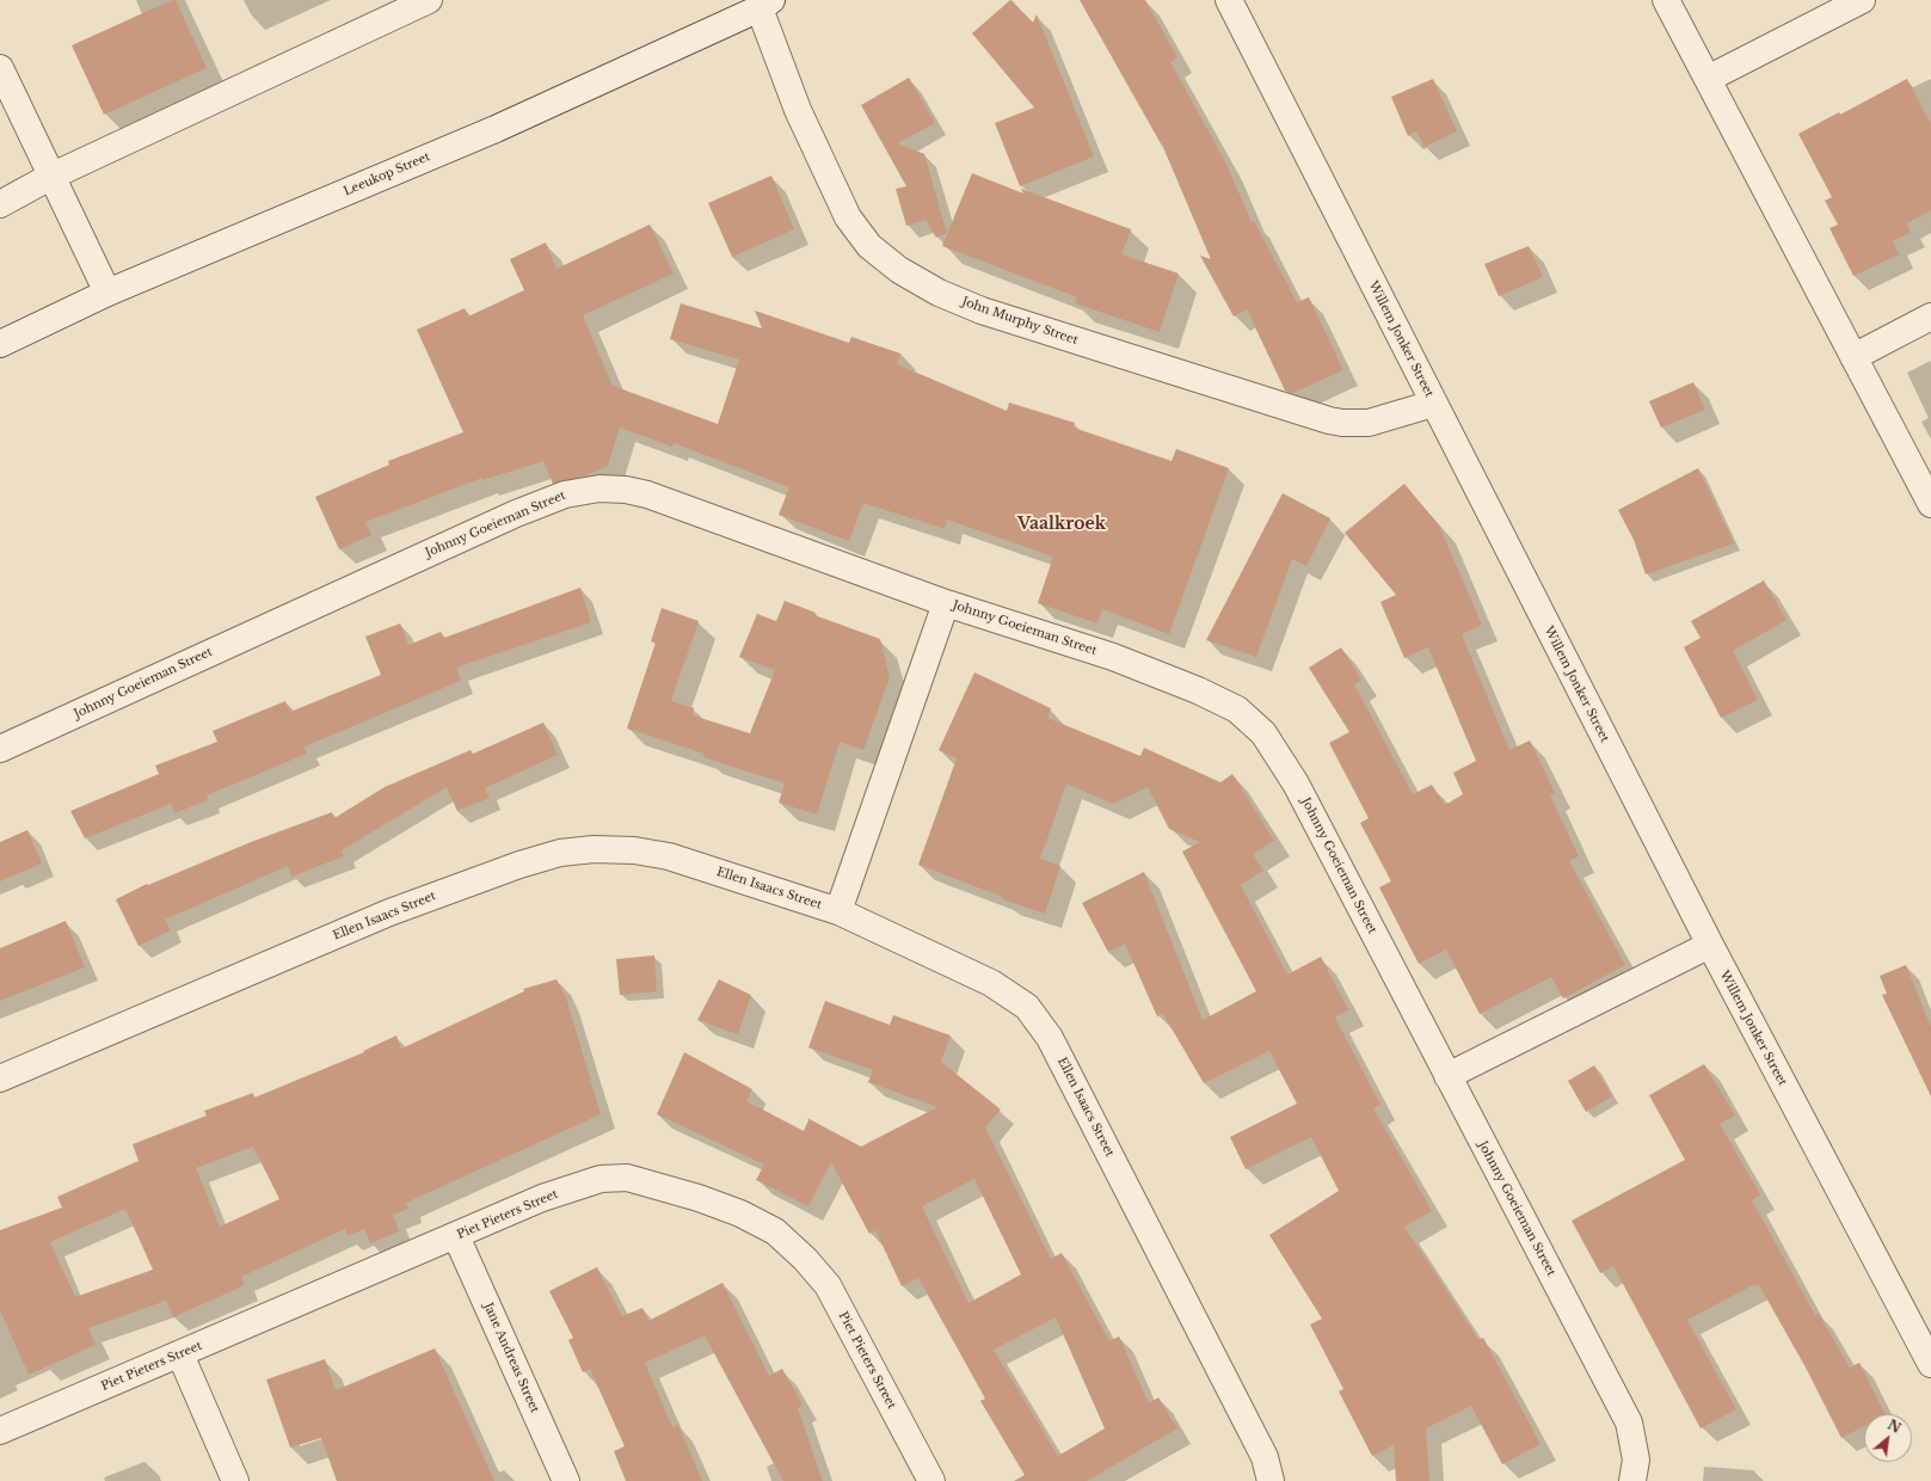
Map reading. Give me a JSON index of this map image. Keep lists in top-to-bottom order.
{
  "streets": {
    "street": [
      "Leeukop Street",
      "John Murphy Street",
      "Willem Jonker Street",
      "Johnny Goeieman Street",
      "Ellen Isaacs Street",
      "Piet Pieters Street",
      "Jane Andreas Street"
    ]
  },
  "crossings": [
    ["Leeukop Street", "John Murphy Street"],
    ["John Murphy Street", "Willem Jonker Street"],
    ["Piet Pieters Street", "Jane Andreas Street"]
  ],
  "districts": ["Vaalkroek"],
  "north": "top right"
}
